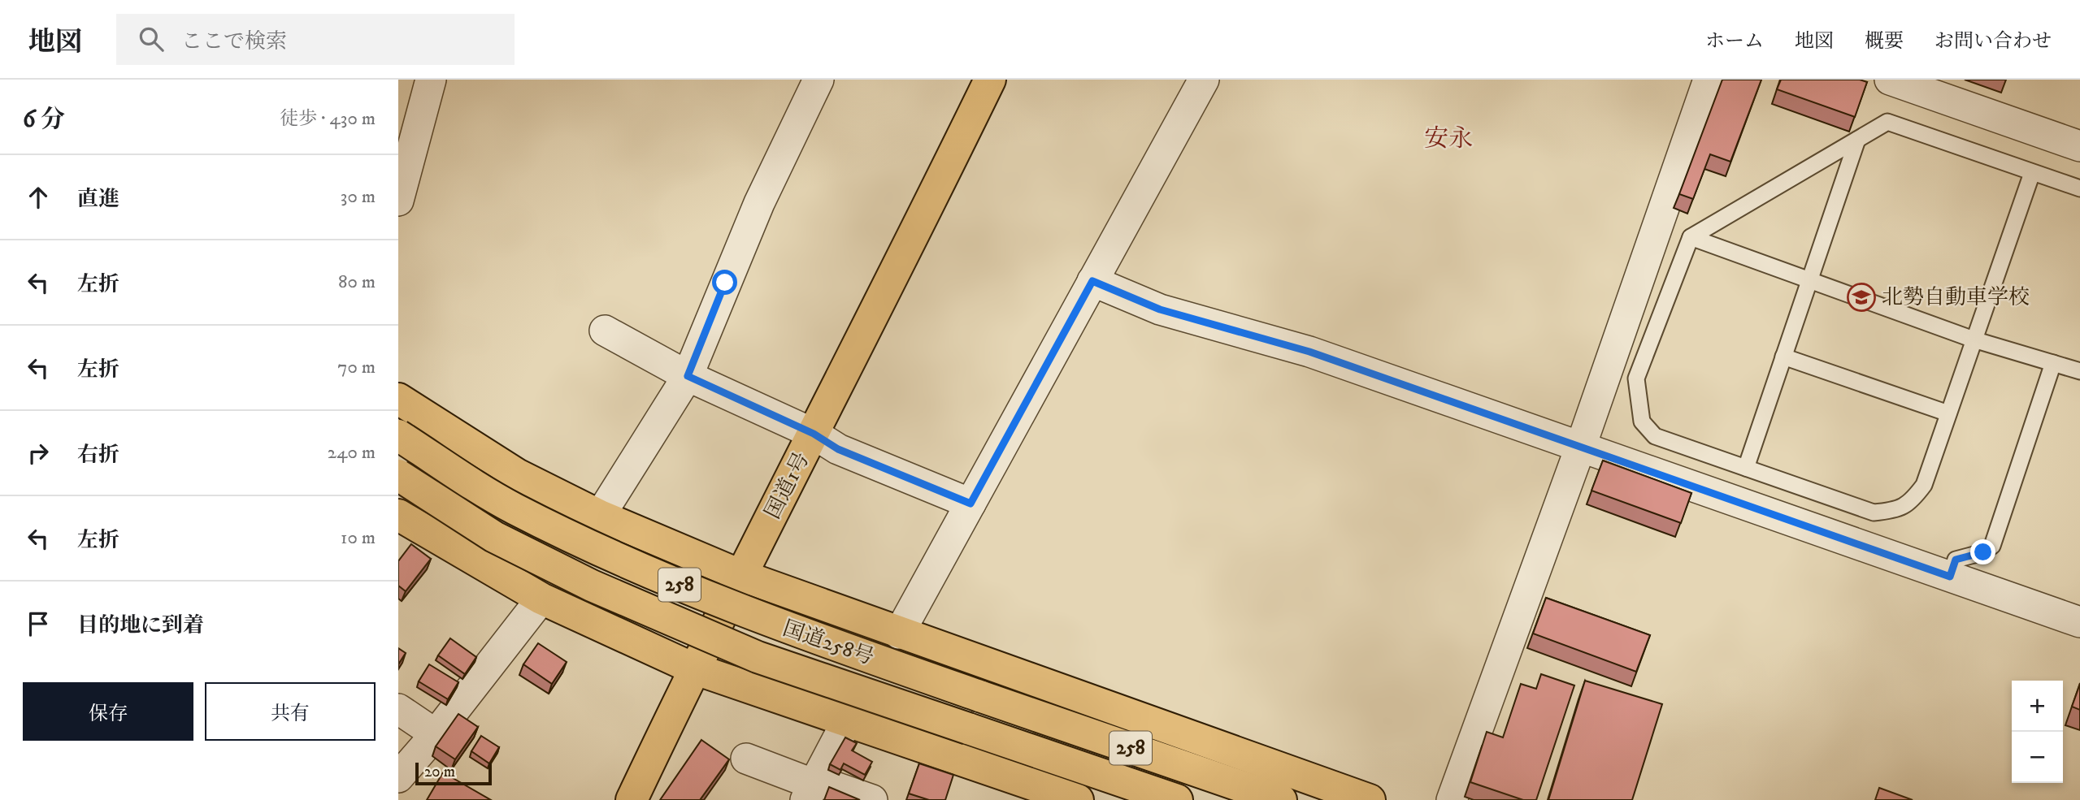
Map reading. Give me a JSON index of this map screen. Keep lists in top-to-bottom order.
{
  "streets": {
    "highway": ["国道1号", "258", "国道258号"]
  },
  "districts": ["安永"],
  "places": {
    "school or university": ["北勢自動車学校"]
  },
  "scale_bar": "20 m",
  "page": {
    "header": "地図",
    "search": "ここで検索",
    "nav": [
      "ホーム",
      "地図",
      "概要",
      "お問い合わせ"
    ],
    "heading": ["6 分", "徒歩 · 430 m"],
    "list": [
      ["直進", "30 m"],
      ["左折", "80 m"],
      ["左折", "70 m"],
      ["右折", "240 m"],
      ["左折", "10 m"],
      "目的地に到着"
    ],
    "buttons": ["保存", "共有"],
    "map_buttons": ["+", "−"],
    "scale": "20 m"
  }
}
